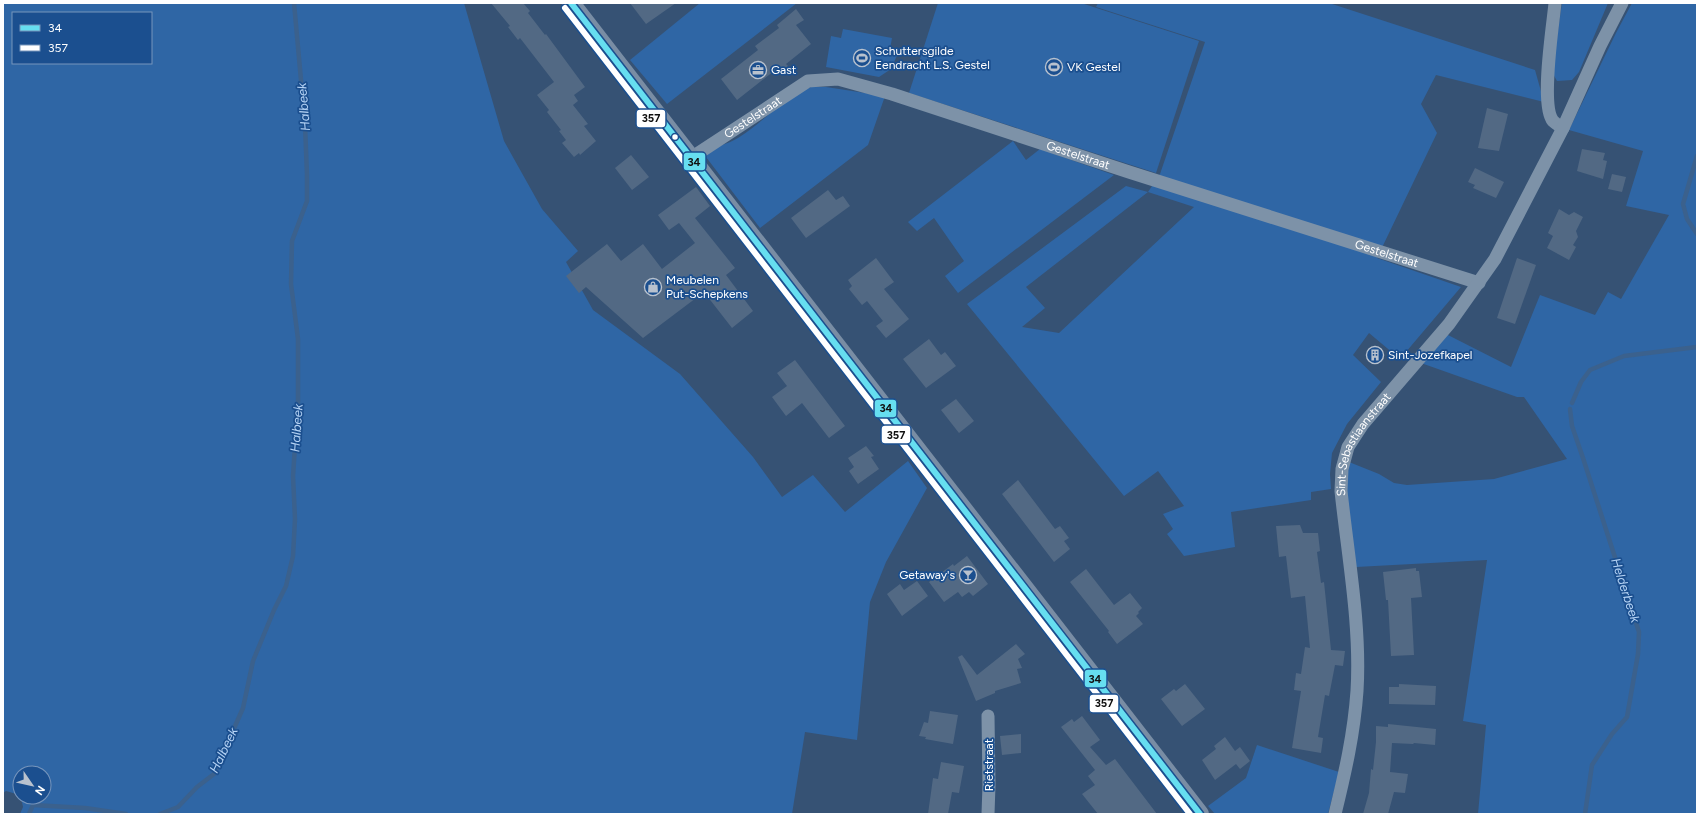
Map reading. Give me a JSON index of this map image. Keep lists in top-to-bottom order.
{
  "streets": {
    "street": ["Gestelstraat", "Sint-Sebastiaanstraat", "Rietstraat"]
  },
  "crossings": [
    ["Gestelstraat", "Sint-Sebastiaanstraat"]
  ],
  "water": ["Halbeek", "Helderbeek"],
  "places": {
    "sports": ["Schuttersgilde Eendracht L.S. Gestel", "VK Gestel"],
    "office": ["Gast"],
    "shop": ["Meubelen Put-Schepkens"],
    "building": ["Sint-Jozefkapel"],
    "bar": ["Getaway's"]
  },
  "lines": ["transit line 34", "transit line 357"],
  "legend": ["34", "357"],
  "north": "bottom right"
}
